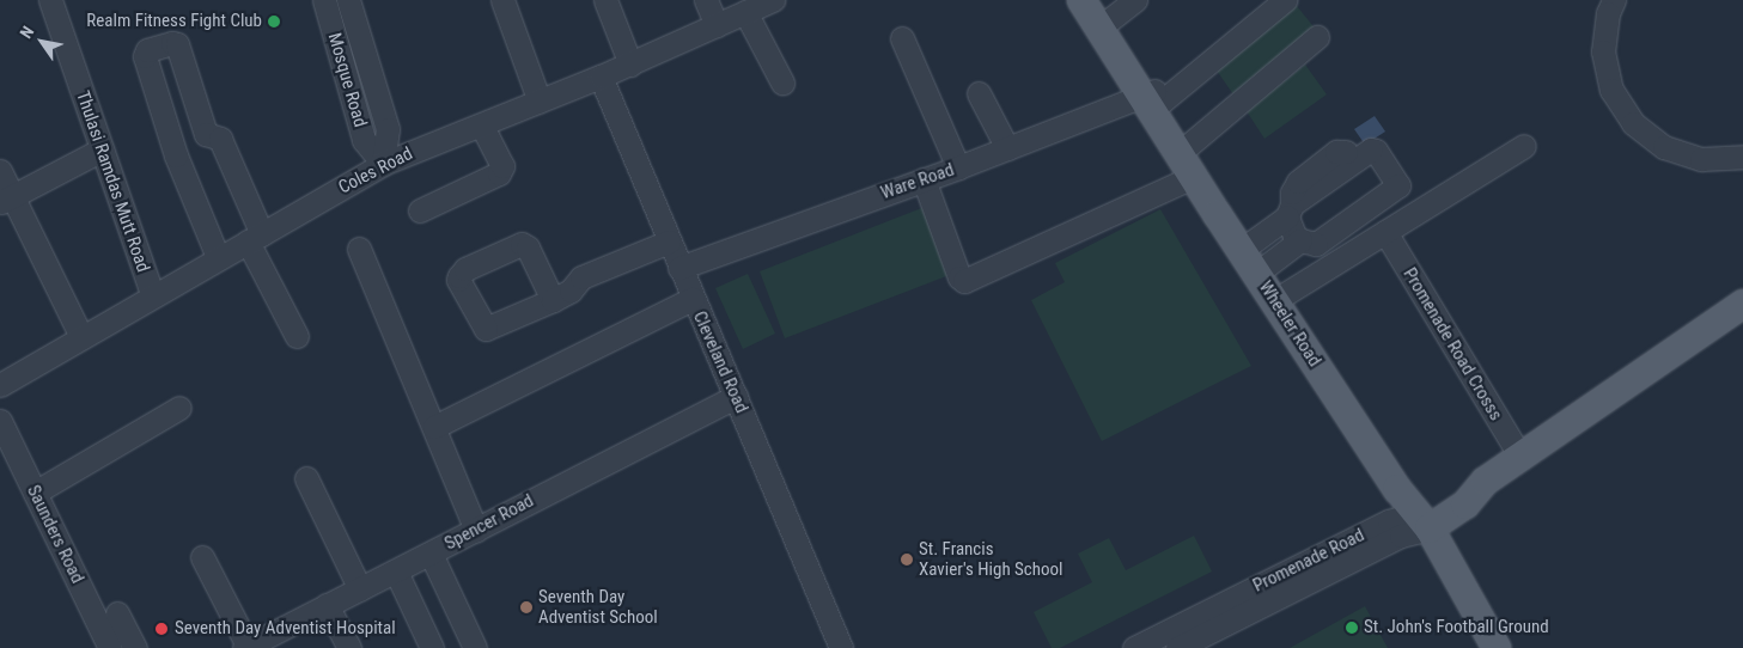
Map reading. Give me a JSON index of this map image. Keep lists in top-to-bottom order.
{
  "streets": {
    "main road": ["Wheeler Road", "Promenade Road"],
    "street": [
      "Mosque Road",
      "Coles Road",
      "Thulasi Ramdas Mutt Road",
      "Ware Road",
      "Promenade Road Crosss",
      "Cleveland Road",
      "Spencer Road",
      "Saunders Road"
    ]
  },
  "crossings": [
    ["Mosque Road", "Coles Road"],
    ["Coles Road", "Thulasi Ramdas Mutt Road"],
    ["Coles Road", "Cleveland Road"],
    ["Ware Road", "Wheeler Road"],
    ["Ware Road", "Cleveland Road"],
    ["Wheeler Road", "Promenade Road"],
    ["Promenade Road Crosss", "Promenade Road"],
    ["Cleveland Road", "Spencer Road"]
  ],
  "places": [
    "Realm Fitness Fight Club",
    "St. Francis Xavier's High School",
    "Seventh Day Adventist School",
    "St. John's Football Ground",
    "Seventh Day Adventist Hospital"
  ],
  "north": "top left"
}
